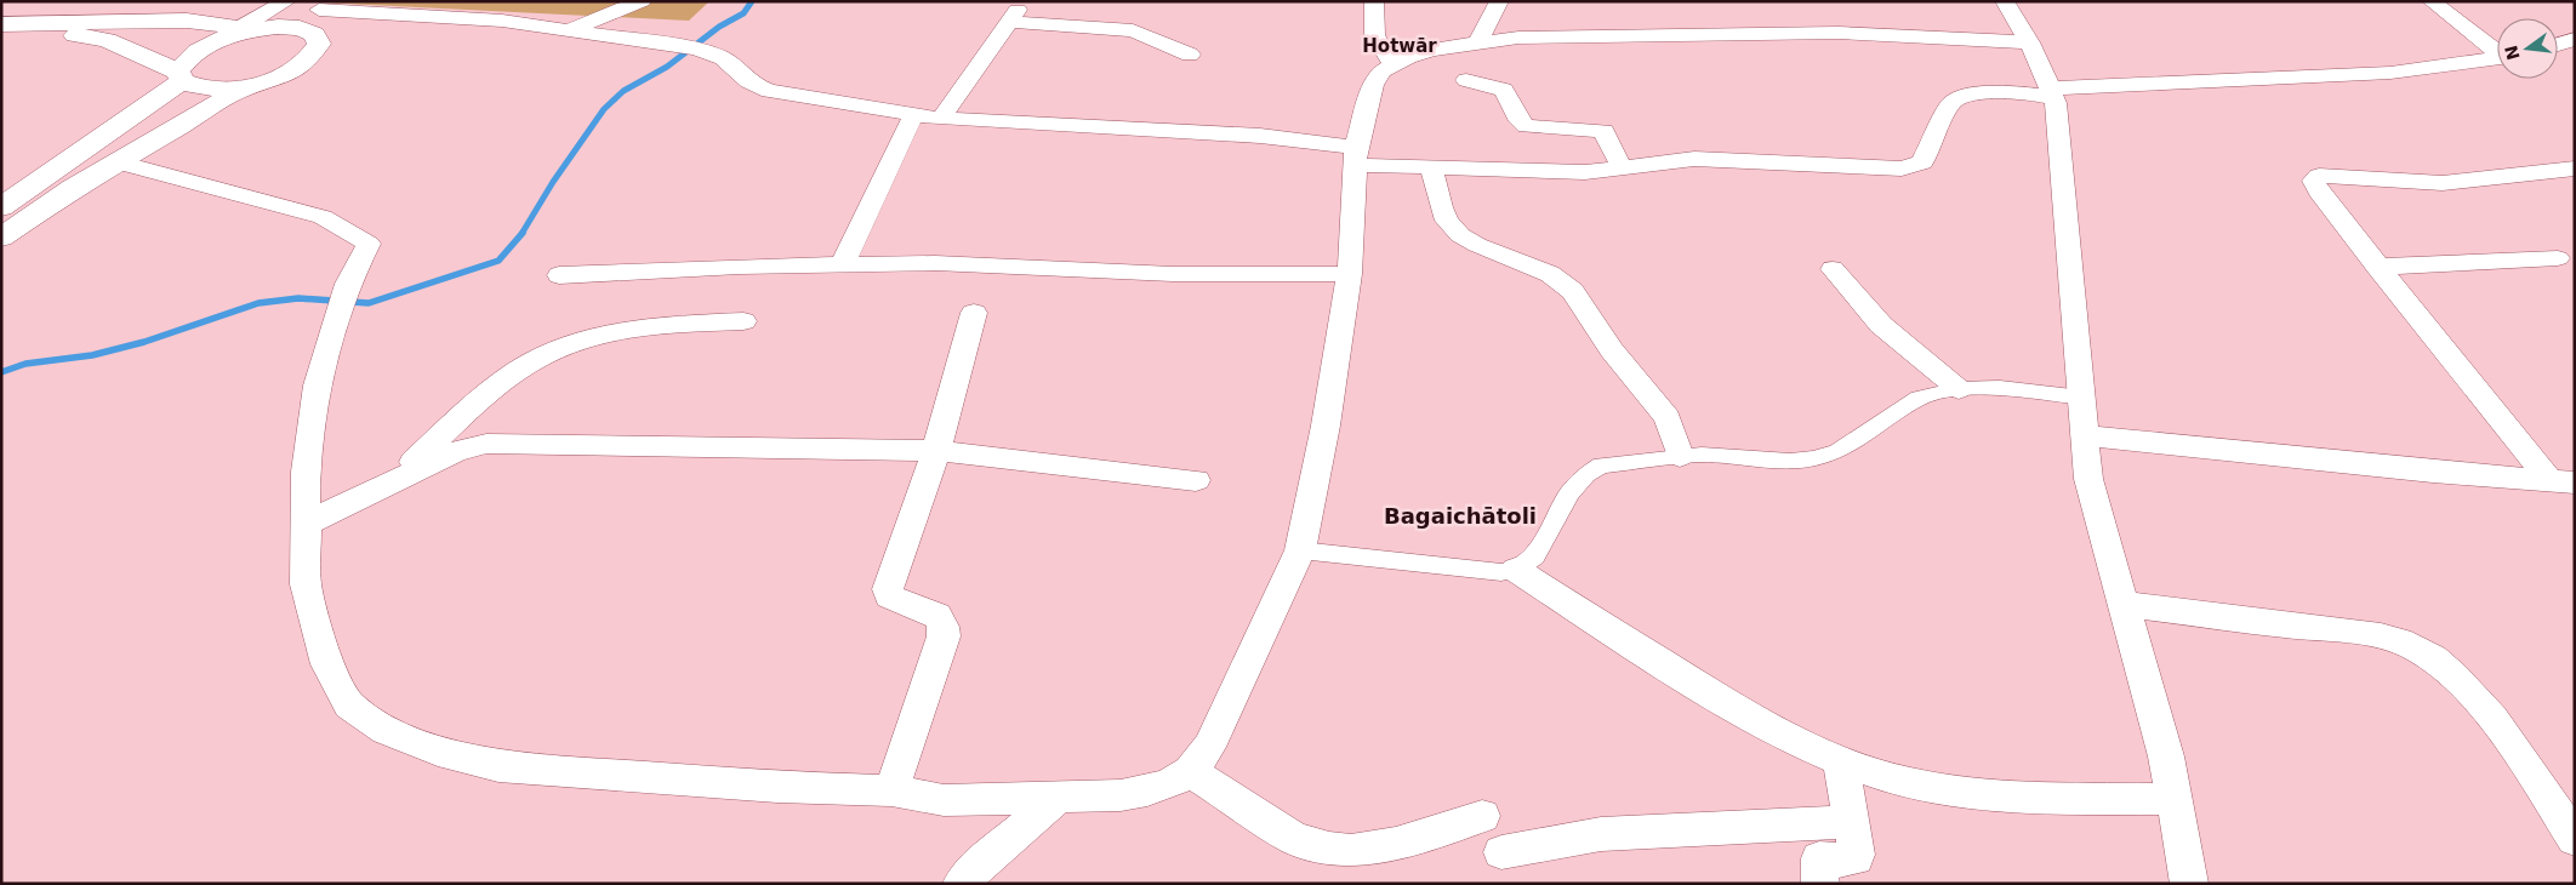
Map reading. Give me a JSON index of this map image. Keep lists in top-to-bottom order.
{
  "districts": ["Hotwār", "Bagaichātoli"],
  "north": "left"
}
